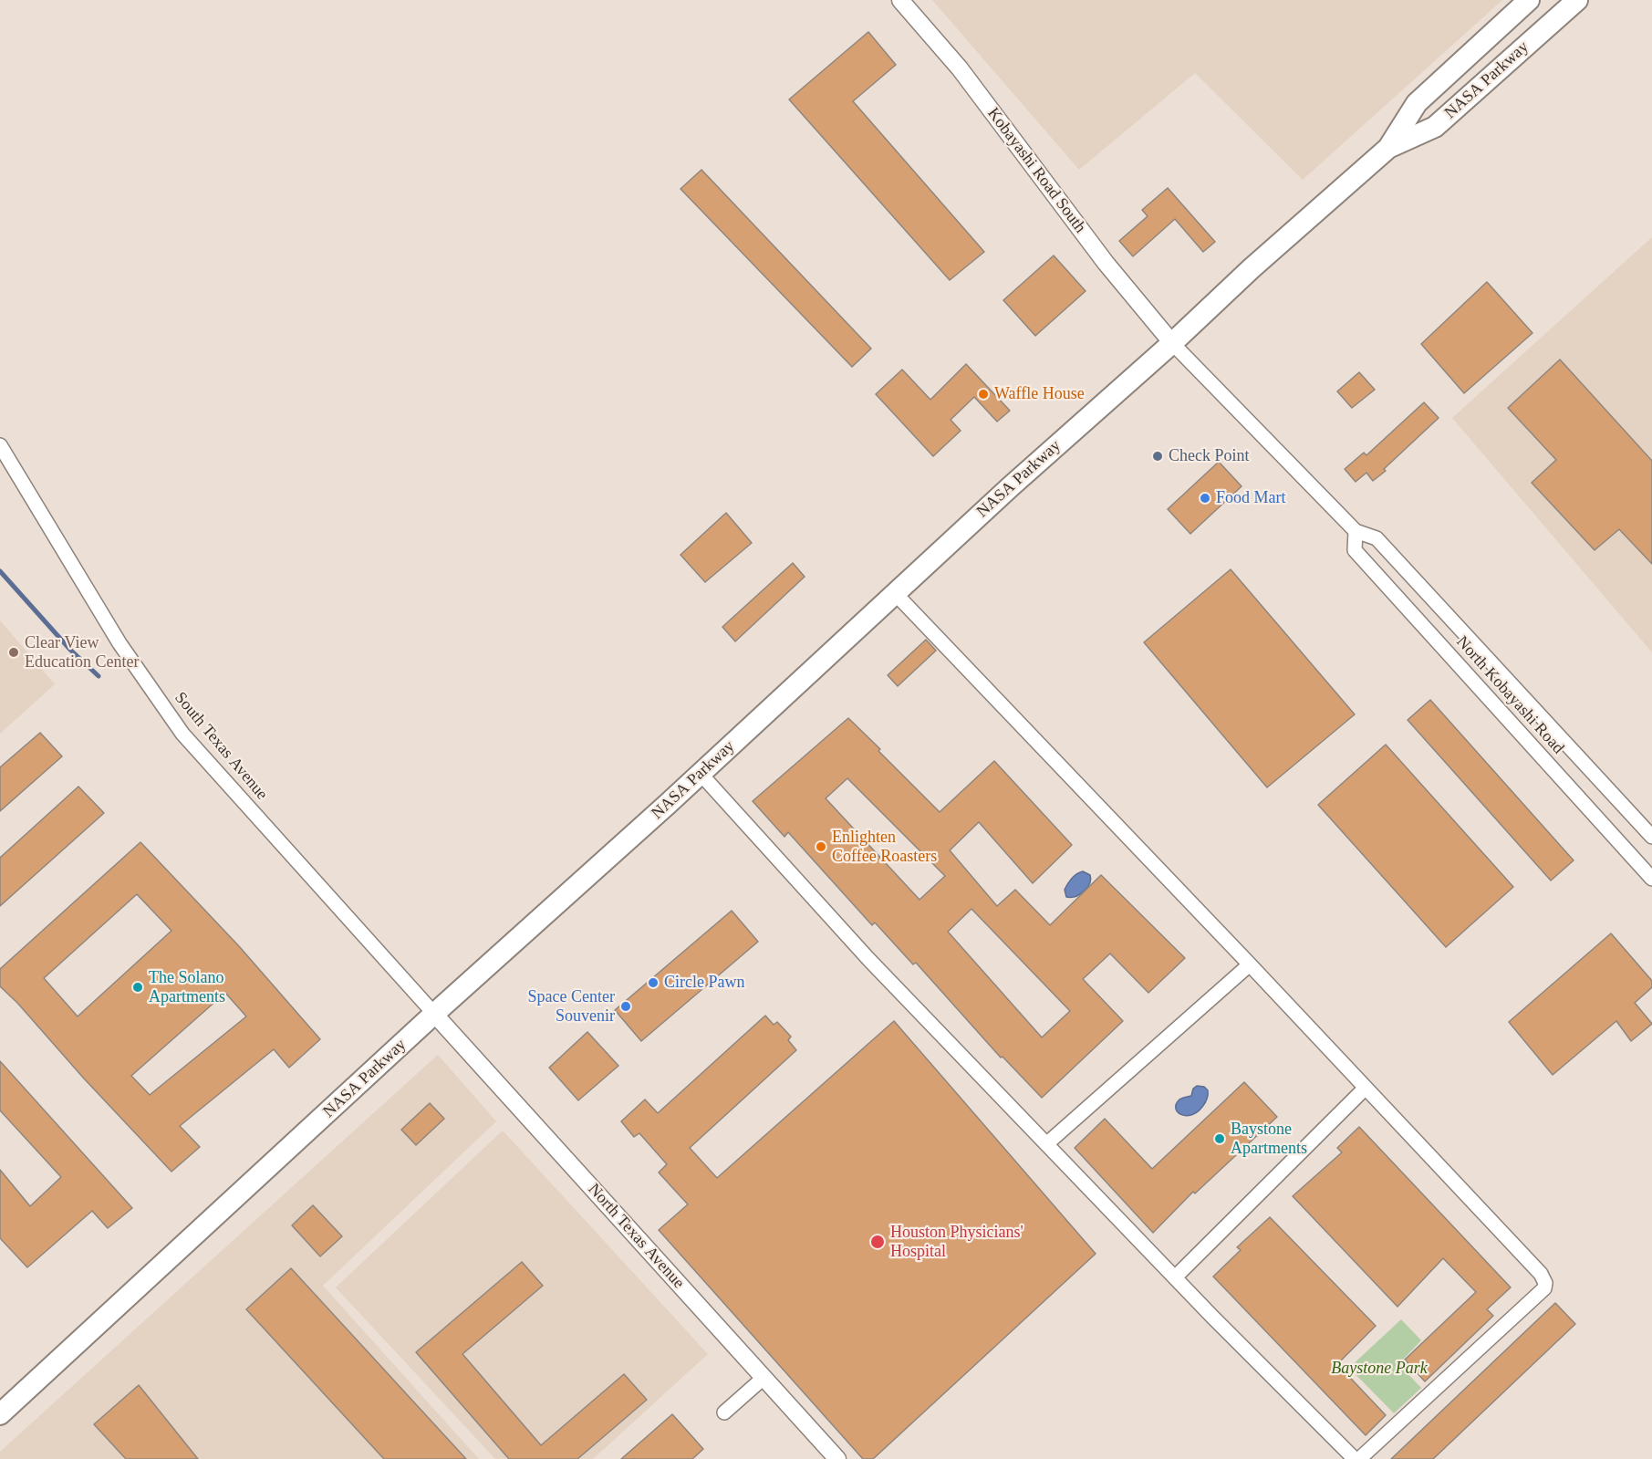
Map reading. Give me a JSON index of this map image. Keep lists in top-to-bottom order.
{
  "streets": {
    "main road": ["NASA Parkway"],
    "street": [
      "Kobayashi Road South",
      "North Kobayashi Road",
      "South Texas Avenue",
      "North Texas Avenue"
    ]
  },
  "crossings": [
    ["NASA Parkway", "Kobayashi Road South"],
    ["NASA Parkway", "North Kobayashi Road"],
    ["NASA Parkway", "South Texas Avenue"],
    ["NASA Parkway", "North Texas Avenue"],
    ["Kobayashi Road South", "North Kobayashi Road"],
    ["South Texas Avenue", "North Texas Avenue"]
  ],
  "parks": ["Baystone Park"],
  "places": [
    "Waffle House",
    "Check Point",
    "Food Mart",
    "Clear View Education Center",
    "Enlighten Coffee Roasters",
    "Circle Pawn",
    "The Solano Apartments",
    "Space Center Souvenir",
    "Baystone Apartments",
    "Houston Physicians' Hospital"
  ]
}
